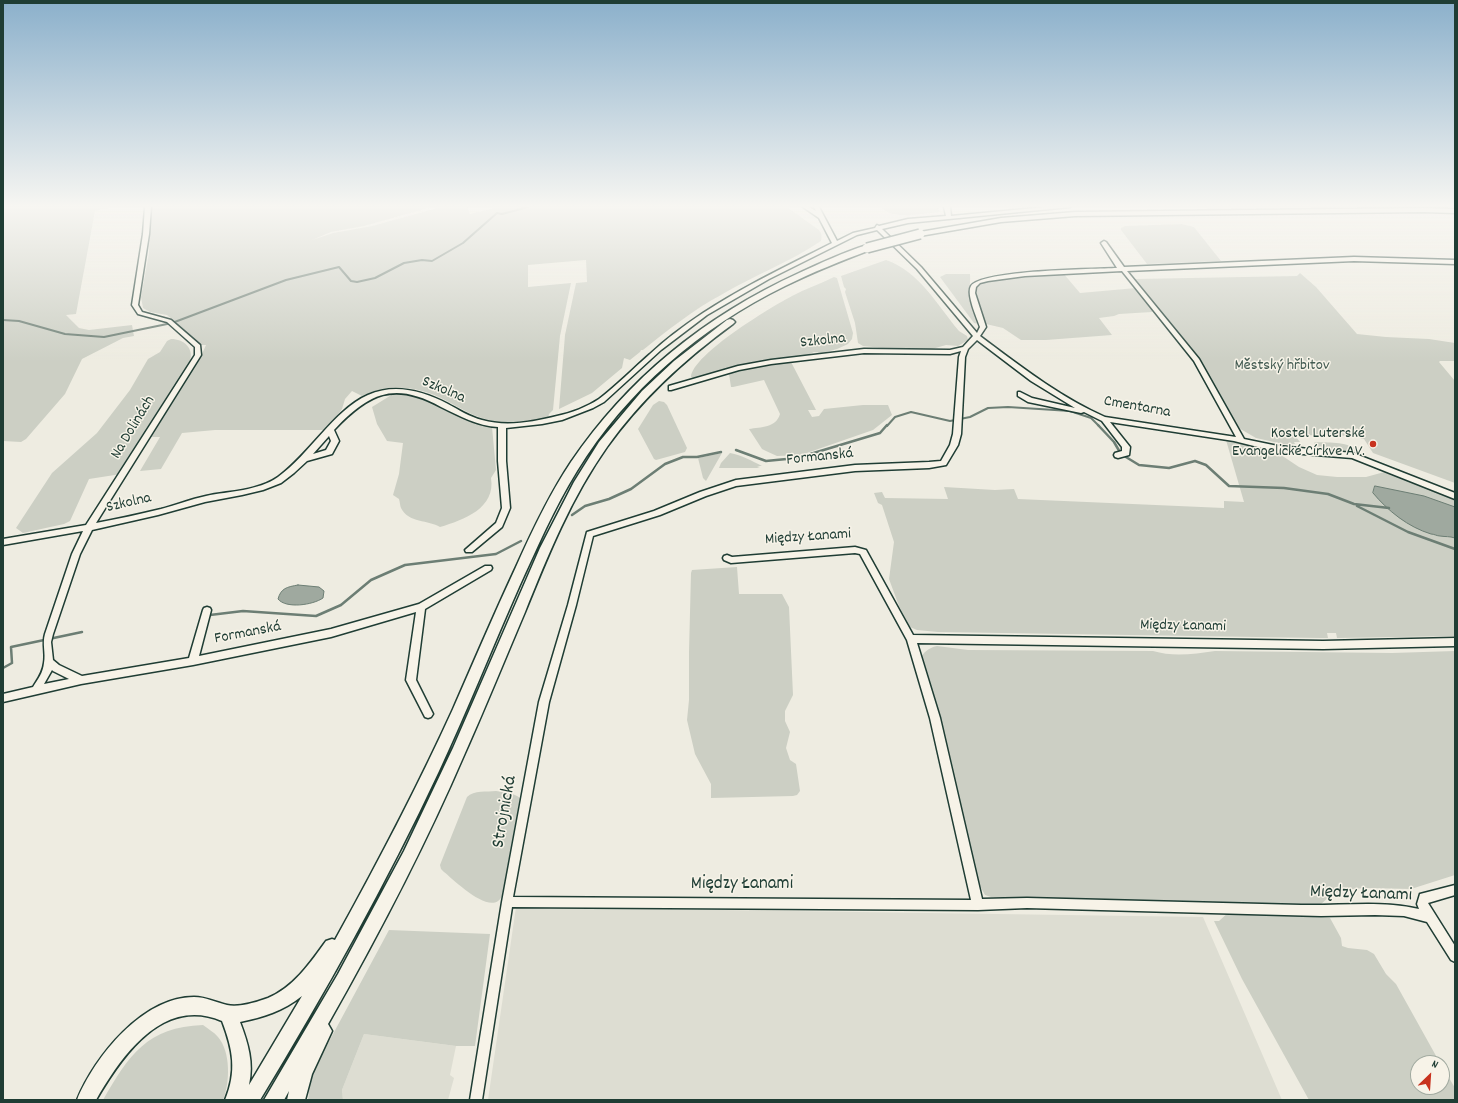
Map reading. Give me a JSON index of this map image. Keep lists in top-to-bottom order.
{
  "streets": {
    "street": [
      "Szkolna",
      "Cmentarna",
      "Na Dolinách",
      "Formanská",
      "Między Łanami",
      "Strojnická"
    ]
  },
  "crossings": [
    ["Szkolna", "Na Dolinách"],
    ["Szkolna", "Formanská"],
    ["Na Dolinách", "Formanská"],
    ["Formanská", "Strojnická"],
    ["Między Łanami", "Strojnická"]
  ],
  "parks": ["Městský hřbitov"],
  "places": ["Kostel Luterské Evangelické Církve AV."],
  "north": "top right"
}
